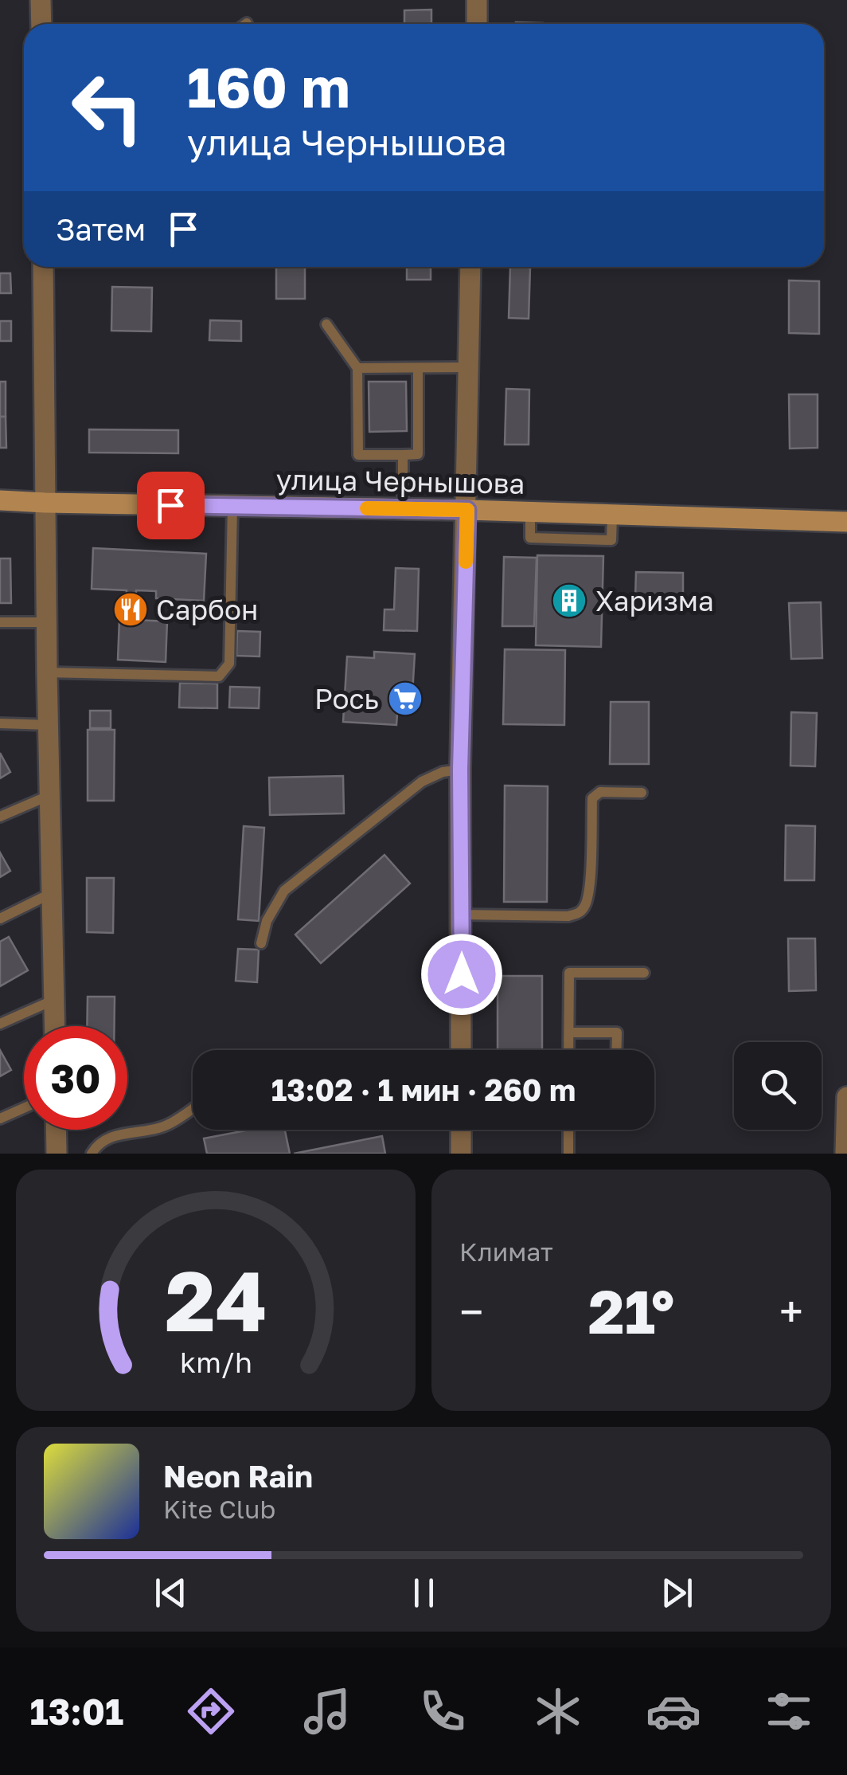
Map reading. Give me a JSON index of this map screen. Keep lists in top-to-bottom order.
{
  "streets": {
    "street": ["улица Чернышова"]
  },
  "places": {
    "building": ["Харизма"],
    "restaurant": ["Сарбон"],
    "supermarket": ["Рось"]
  },
  "page": {
    "turn": ["160 m", "улица Чернышова"],
    "then": "Затем",
    "limit": "30",
    "trip": "13:02 · 1 мин · 260 m",
    "tile": "Климат",
    "heat": ["−", "21°", "+"],
    "song": ["Neon Rain", "Kite Club"],
    "tabs": "13:01",
    "gauge": ["24", "km/h"]
  }
}
